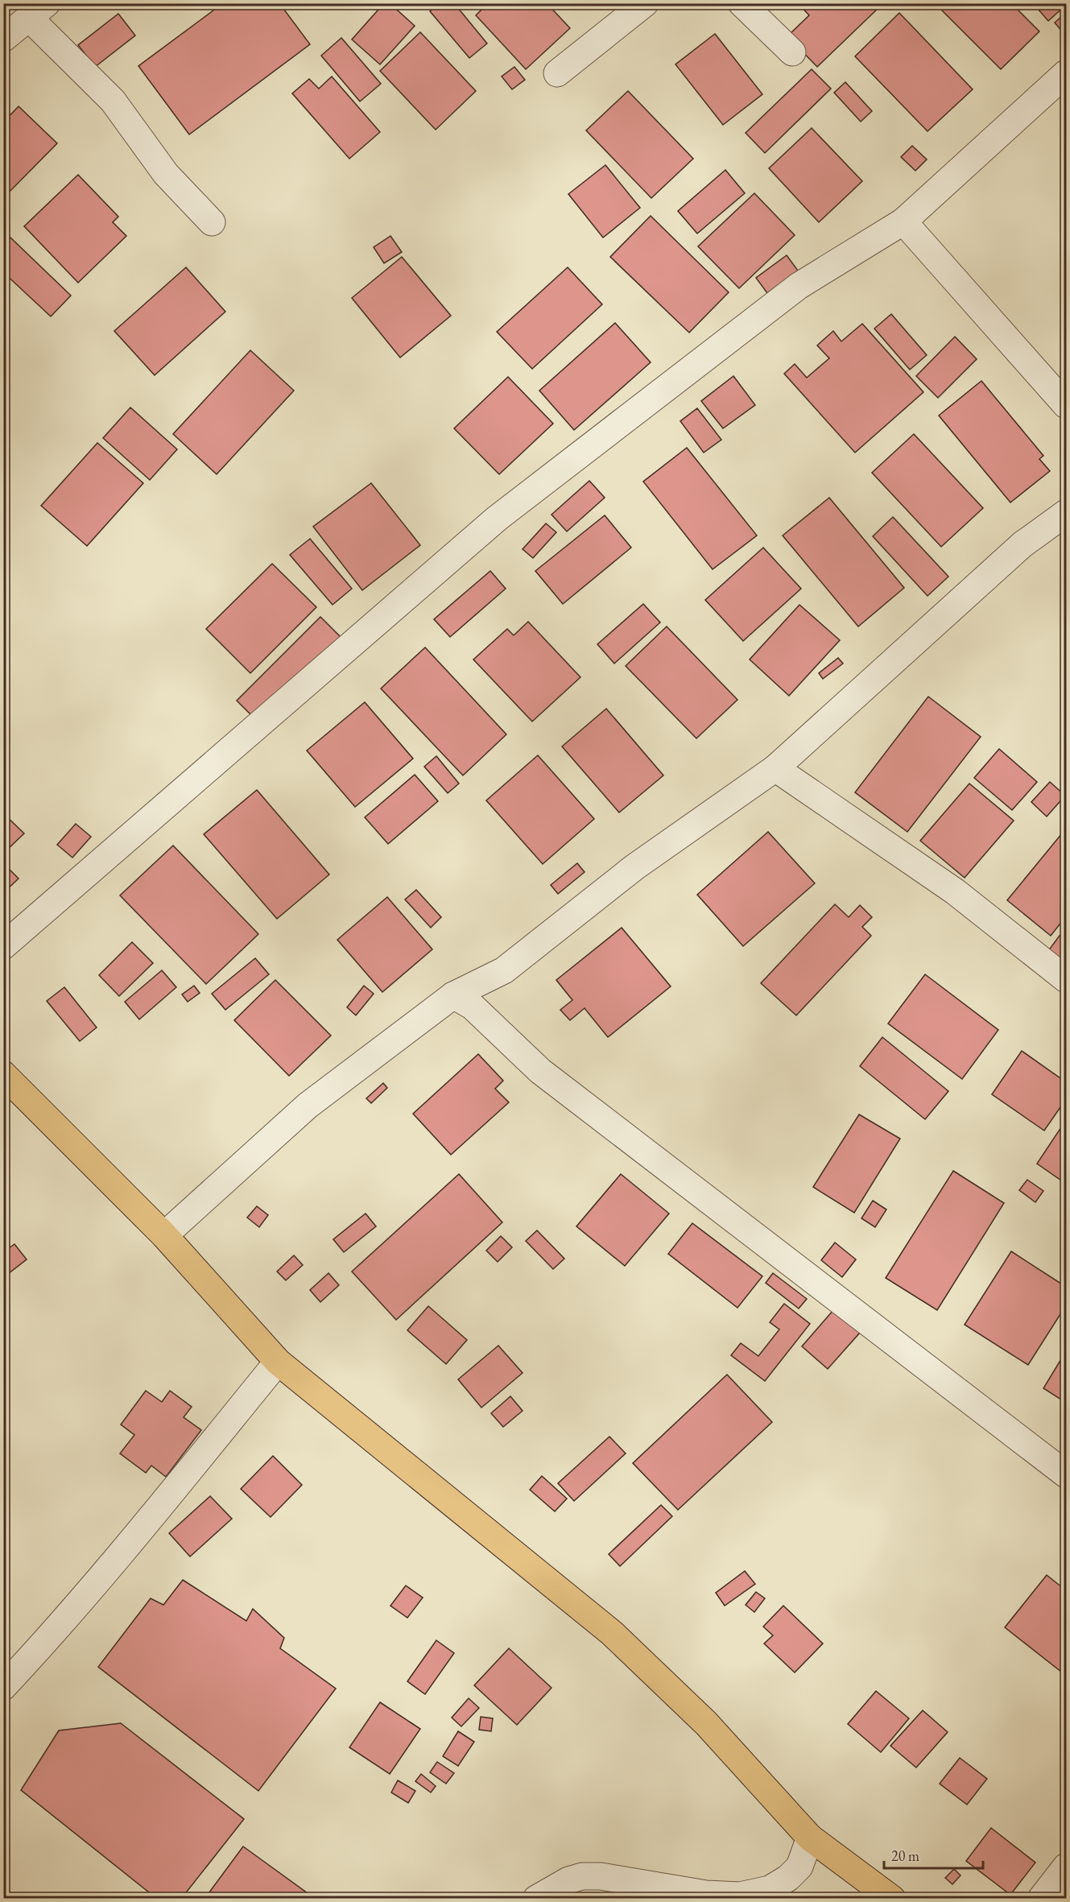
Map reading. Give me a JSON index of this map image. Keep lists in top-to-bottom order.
{
  "scale_bar": "20 m"
}
